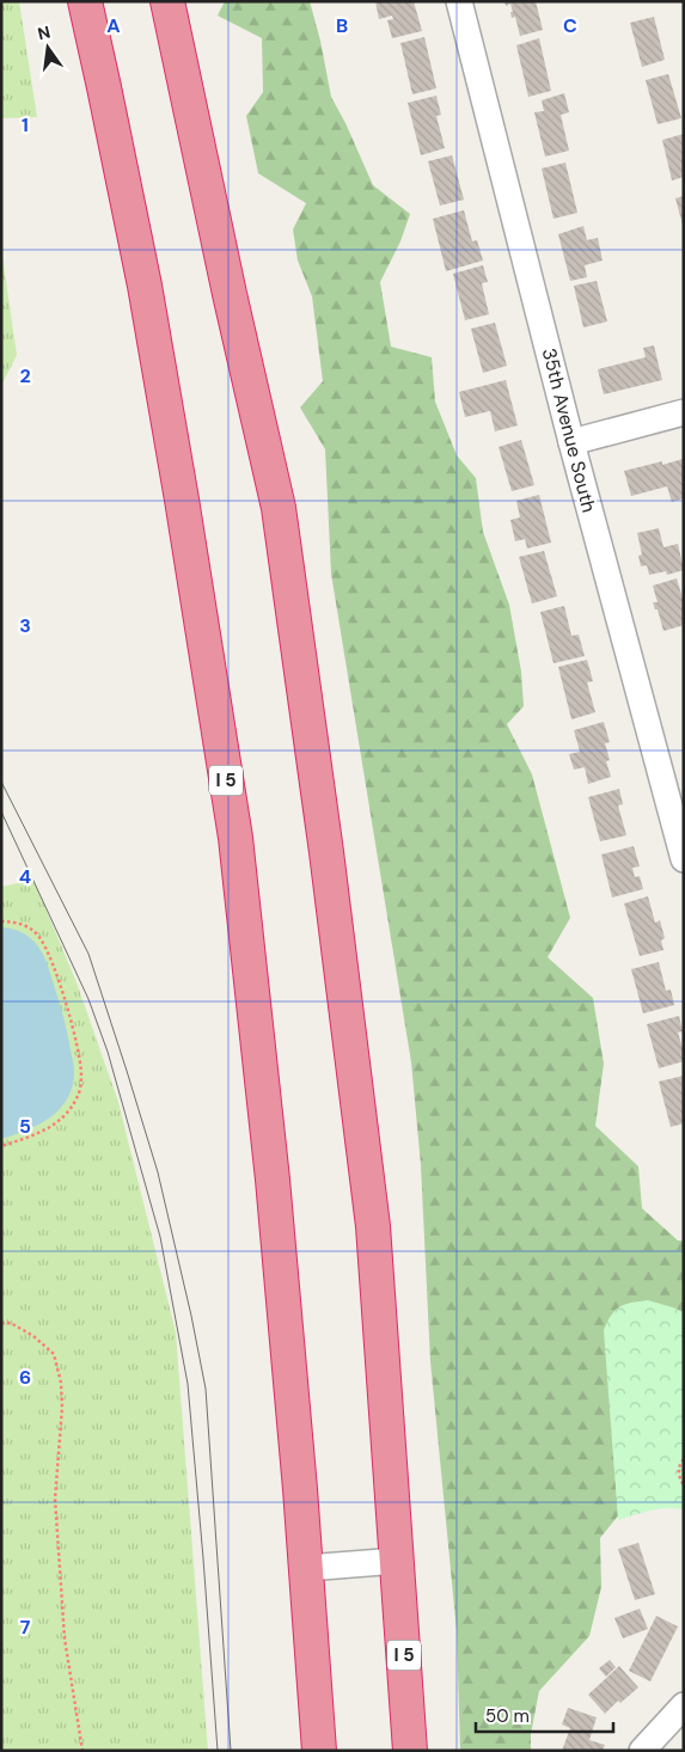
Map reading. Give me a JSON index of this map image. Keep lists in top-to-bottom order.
{
  "streets": {
    "highway": ["I 5"],
    "street": ["35th Avenue South"]
  },
  "scale_bar": "50 m",
  "north": "top",
  "grid": {
    "columns": ["A", "B", "C"],
    "rows": [
      "1",
      "2",
      "3",
      "4",
      "5",
      "6",
      "7"
    ]
  }
}
